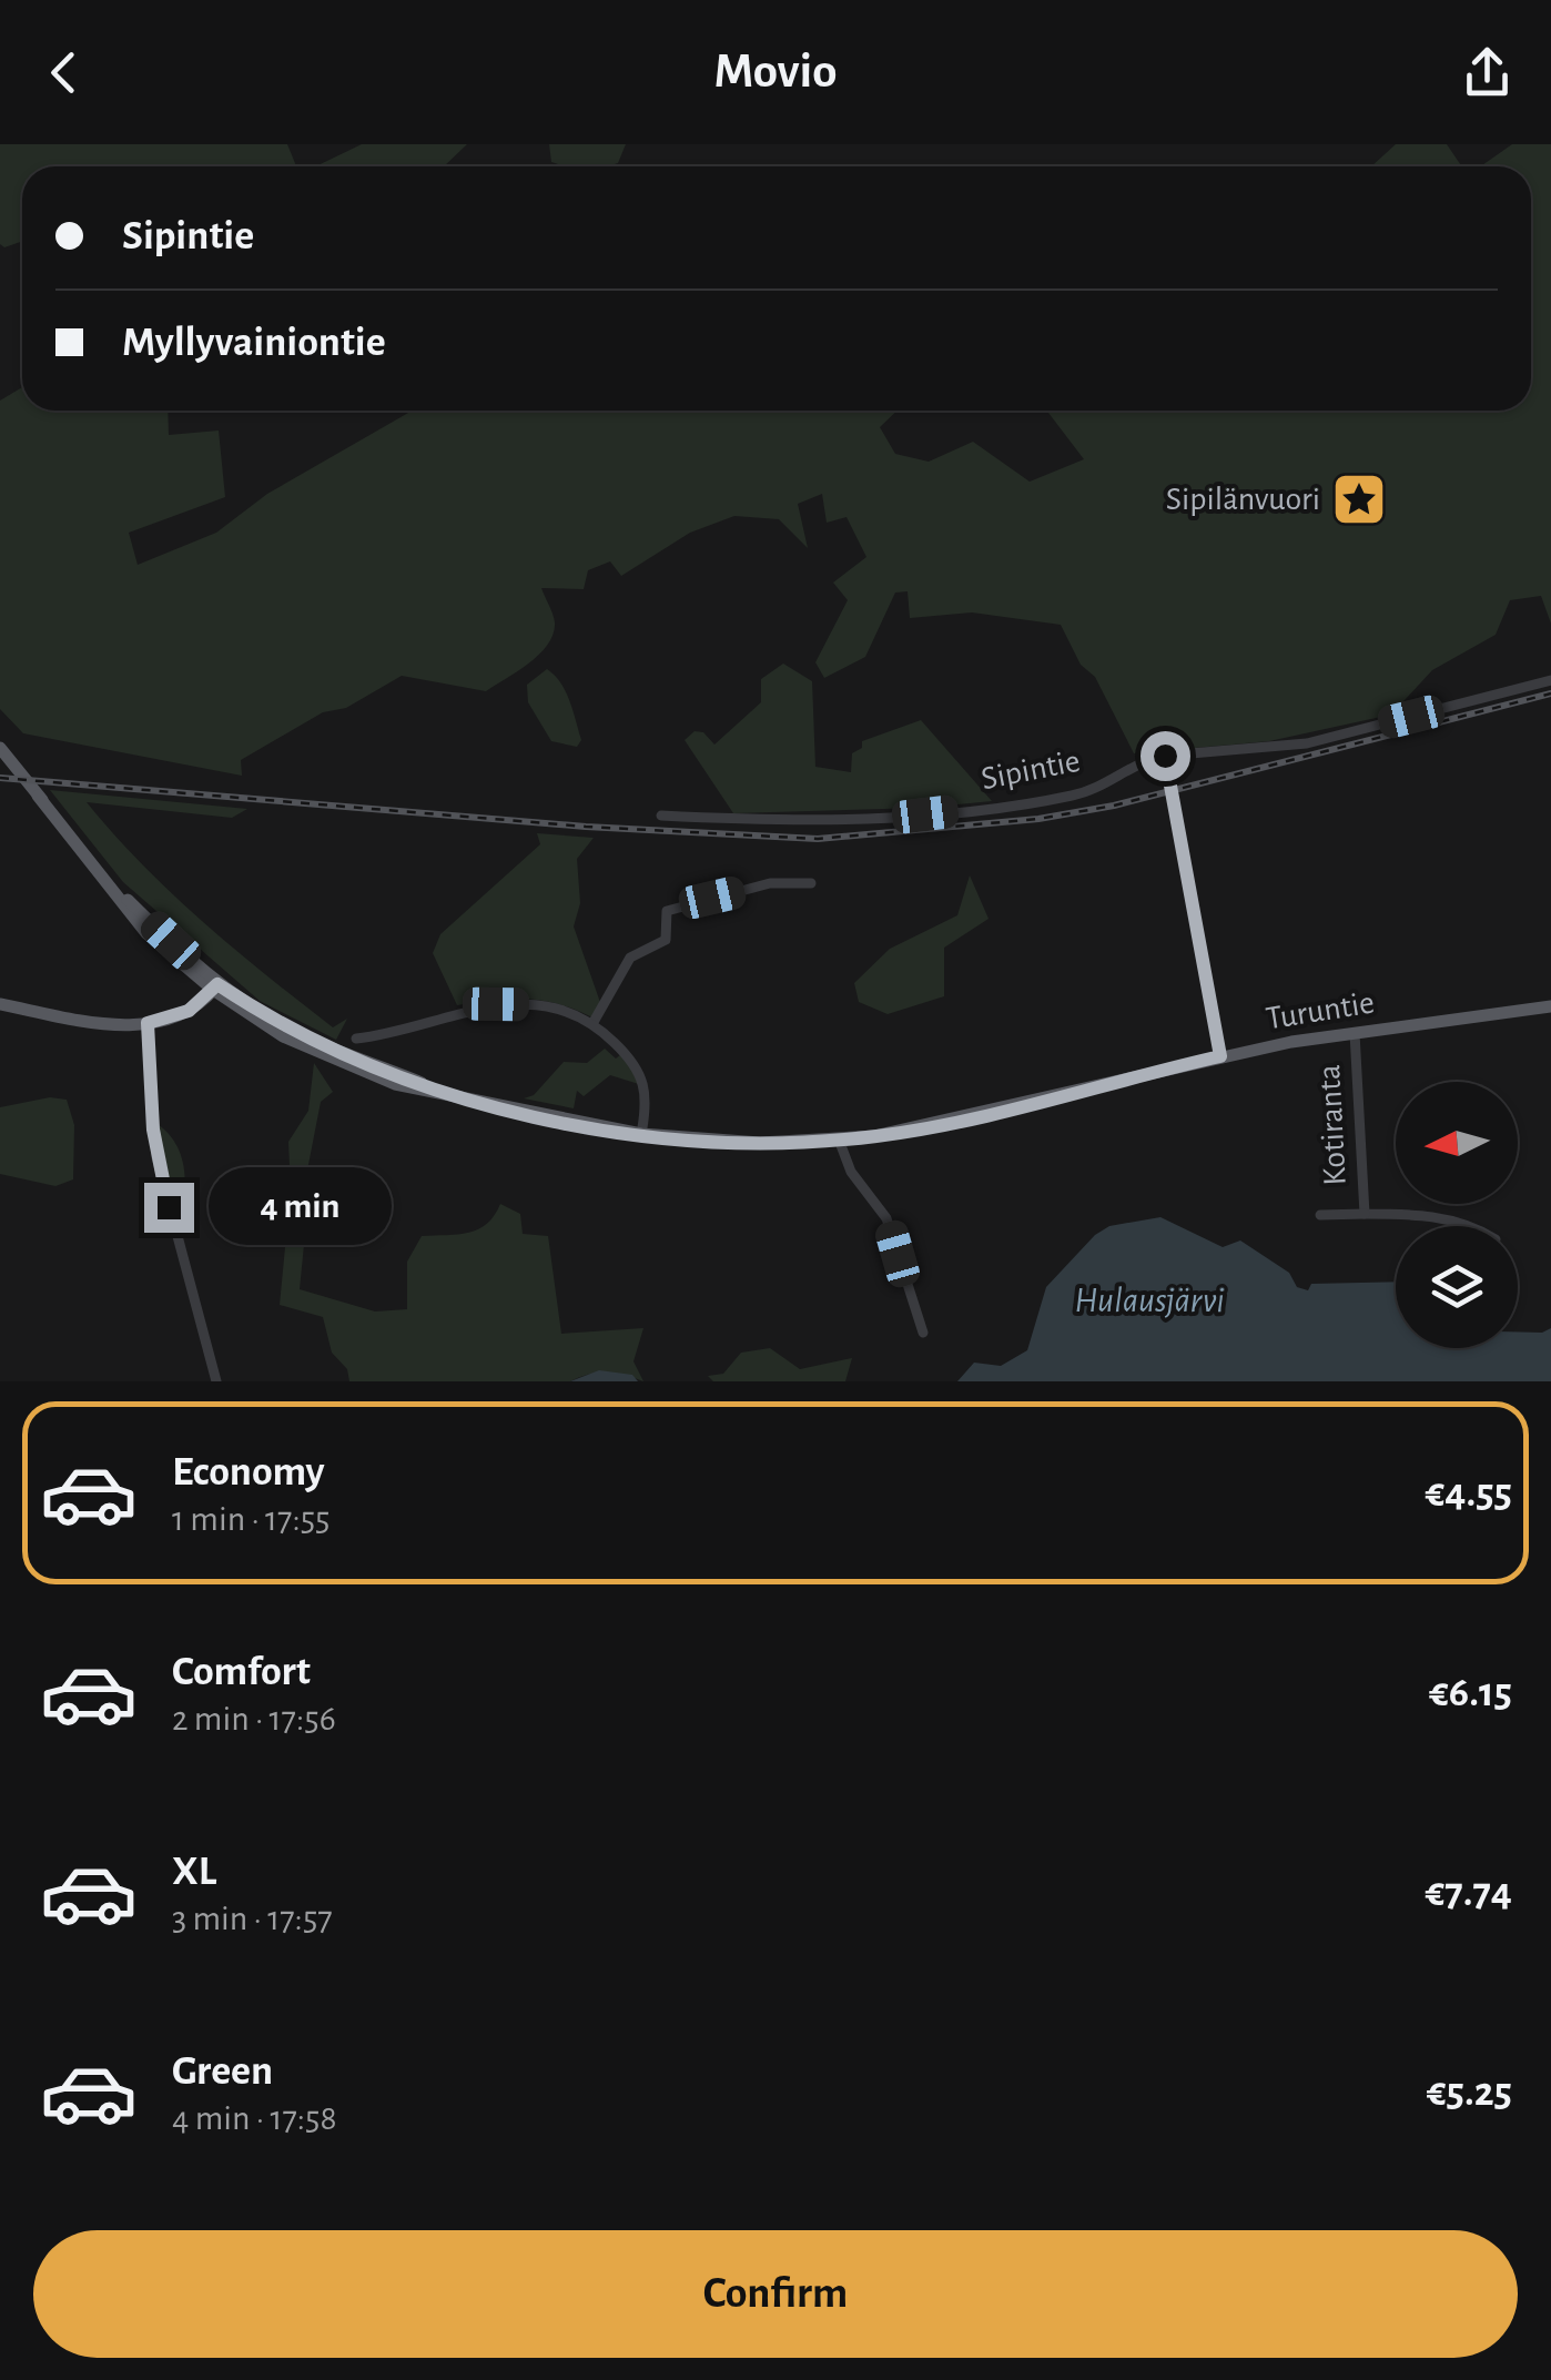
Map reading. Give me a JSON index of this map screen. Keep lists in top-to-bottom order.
{
  "streets": {
    "main road": ["Turuntie"],
    "street": ["Sipintie", "Kotiranta"]
  },
  "crossings": [
    ["Turuntie", "Kotiranta"]
  ],
  "water": ["Hulausjärvi"],
  "places": {
    "place": ["Sipilänvuori"]
  },
  "north": "left",
  "page": {
    "header": "Movio",
    "banner": ["Sipintie", "Myllyvainiontie"],
    "bubble": "4 min",
    "list": [
      {
        "name": "Economy",
        "note": "1 min · 17:55",
        "value": "€4.55"
      },
      {
        "name": "Comfort",
        "note": "2 min · 17:56",
        "value": "€6.15"
      },
      {
        "name": "XL",
        "note": "3 min · 17:57",
        "value": "€7.74"
      },
      {
        "name": "Green",
        "note": "4 min · 17:58",
        "value": "€5.25"
      }
    ],
    "buttons": "Confirm"
  }
}
